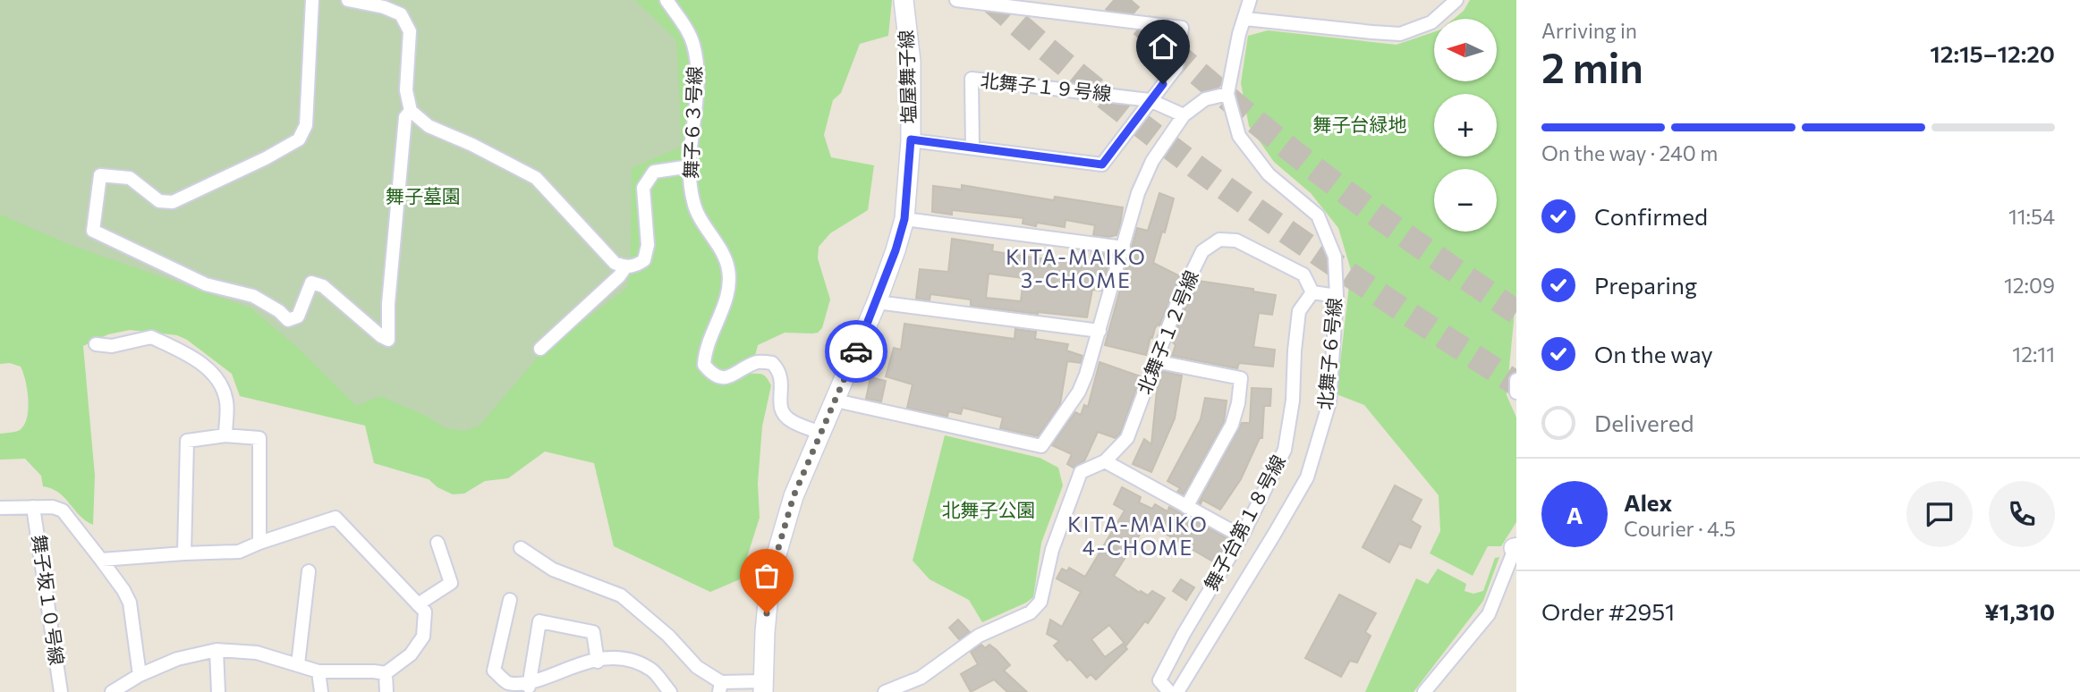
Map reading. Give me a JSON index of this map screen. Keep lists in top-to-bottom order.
{
  "streets": {
    "street": [
      "塩屋舞子線",
      "北舞子１９号線",
      "舞子６３号線",
      "北舞子１２号線",
      "北舞子６号線",
      "舞子台第１８号線",
      "舞子坂１０号線"
    ]
  },
  "crossings": [
    ["塩屋舞子線", "舞子６３号線"],
    ["北舞子１２号線", "舞子台第１８号線"]
  ],
  "districts": ["KITA-MAIKO 3-CHOME", "KITA-MAIKO 4-CHOME"],
  "parks": ["舞子台緑地", "舞子墓園", "北舞子公園"],
  "north": "left",
  "page": {
    "heading": ["2 min", "Arriving in", "12:15–12:20"],
    "panel": [
      "Alex",
      "Courier · 4.5",
      "Order #2951",
      "¥1,310"
    ],
    "map_buttons": ["+", "−"],
    "bar": "On the way · 240 m",
    "list": [
      ["Confirmed", "11:54"],
      ["Preparing", "12:09"],
      ["On the way", "12:11"],
      "Delivered"
    ],
    "round": "A"
  }
}
